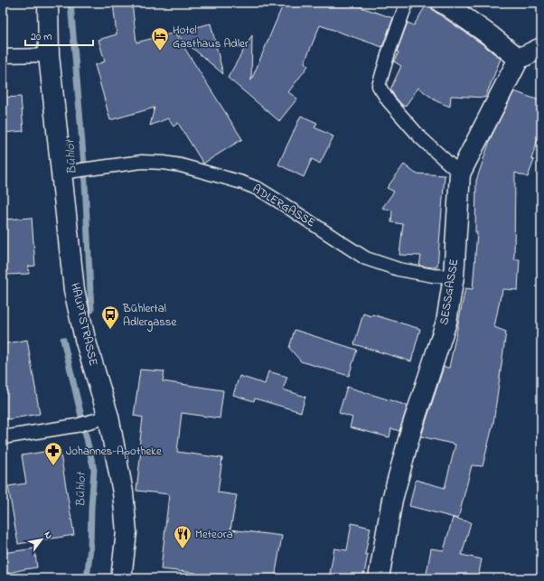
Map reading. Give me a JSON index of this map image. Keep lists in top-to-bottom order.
{
  "streets": {
    "street": ["SESSGASSE", "HAUPTSTRASSE"],
    "lane": ["ADLERGASSE"]
  },
  "crossings": [
    ["ADLERGASSE", "SESSGASSE"],
    ["ADLERGASSE", "HAUPTSTRASSE"]
  ],
  "water": ["Bühlot"],
  "places": {
    "hotel": ["Hotel Gasthaus Adler"],
    "bus stop": ["Bühlertal Adlergasse"],
    "pharmacy": ["Johannes-Apotheke"],
    "restaurant": ["Meteora"]
  },
  "scale_bar": "20 m",
  "north": "top right"
}
